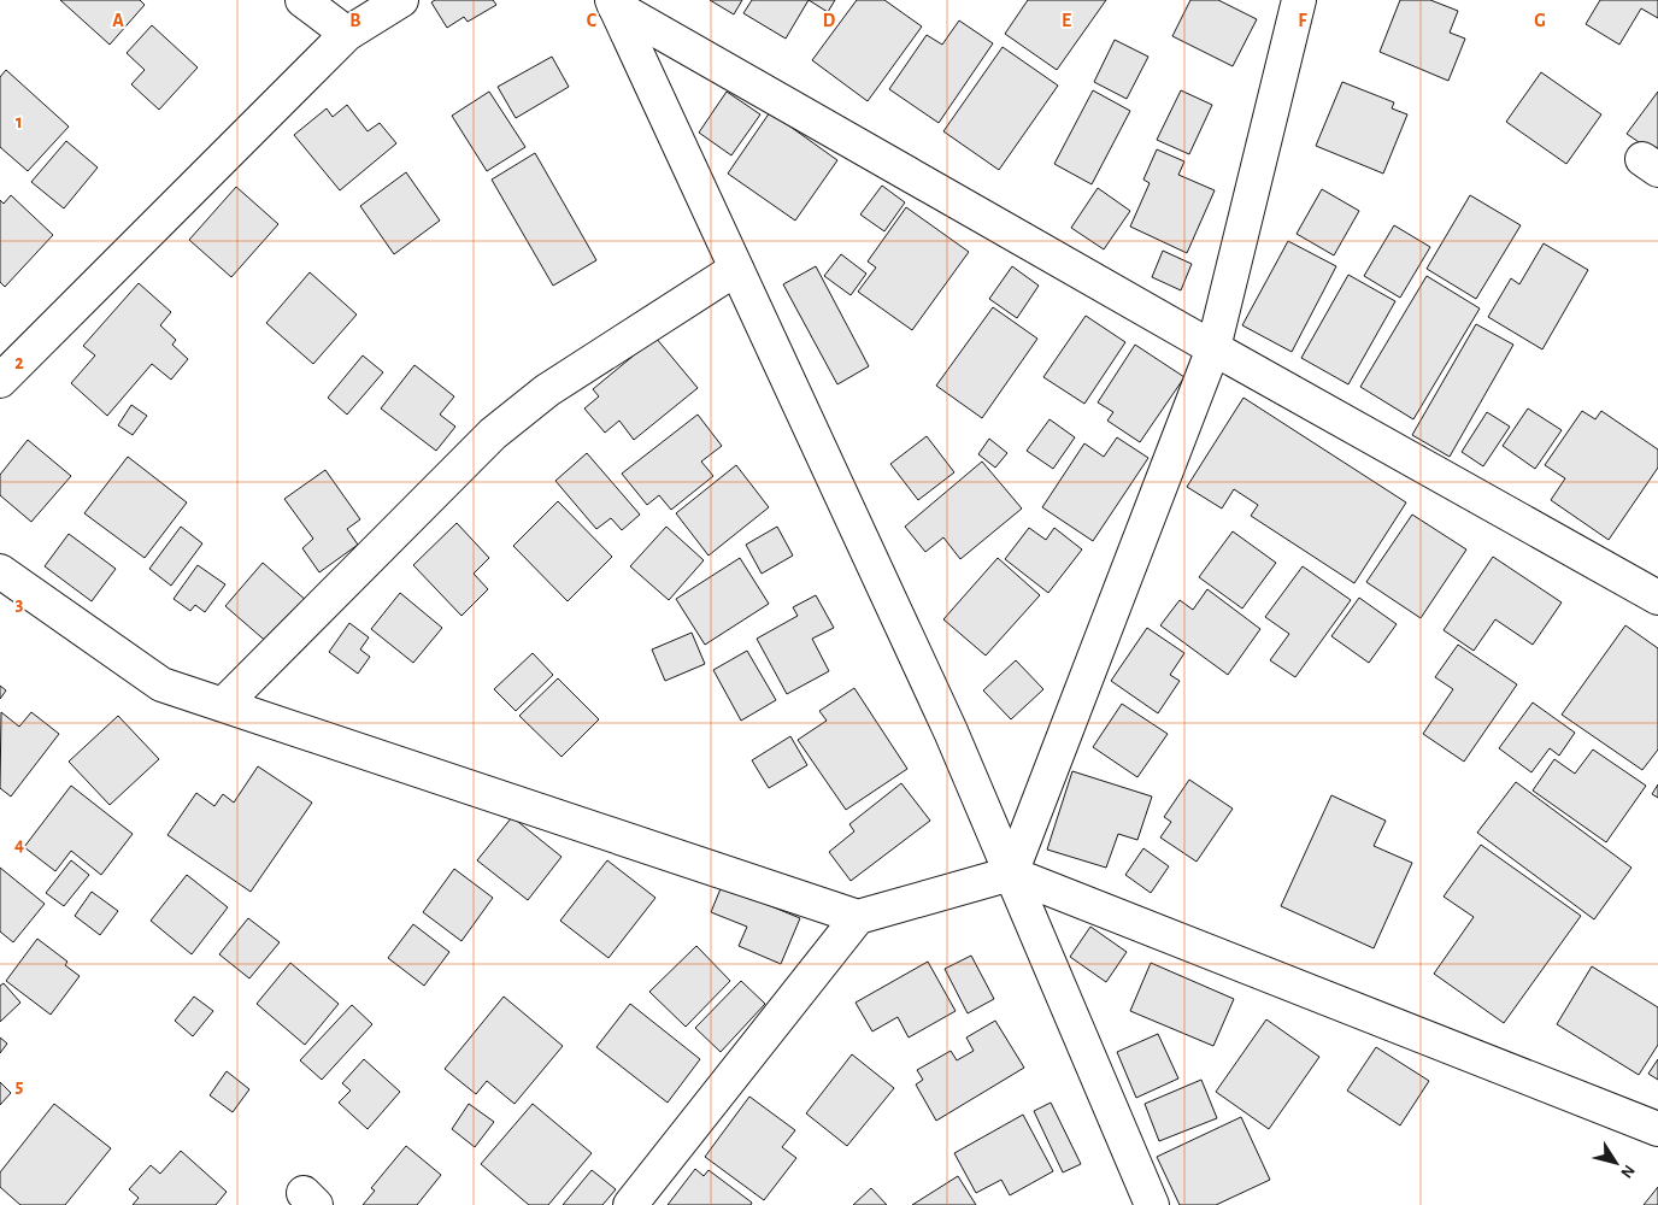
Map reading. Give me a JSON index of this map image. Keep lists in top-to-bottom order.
{
  "north": "bottom right",
  "grid": {
    "columns": [
      "A",
      "B",
      "C",
      "D",
      "E",
      "F",
      "G"
    ],
    "rows": [
      "1",
      "2",
      "3",
      "4",
      "5"
    ]
  }
}
